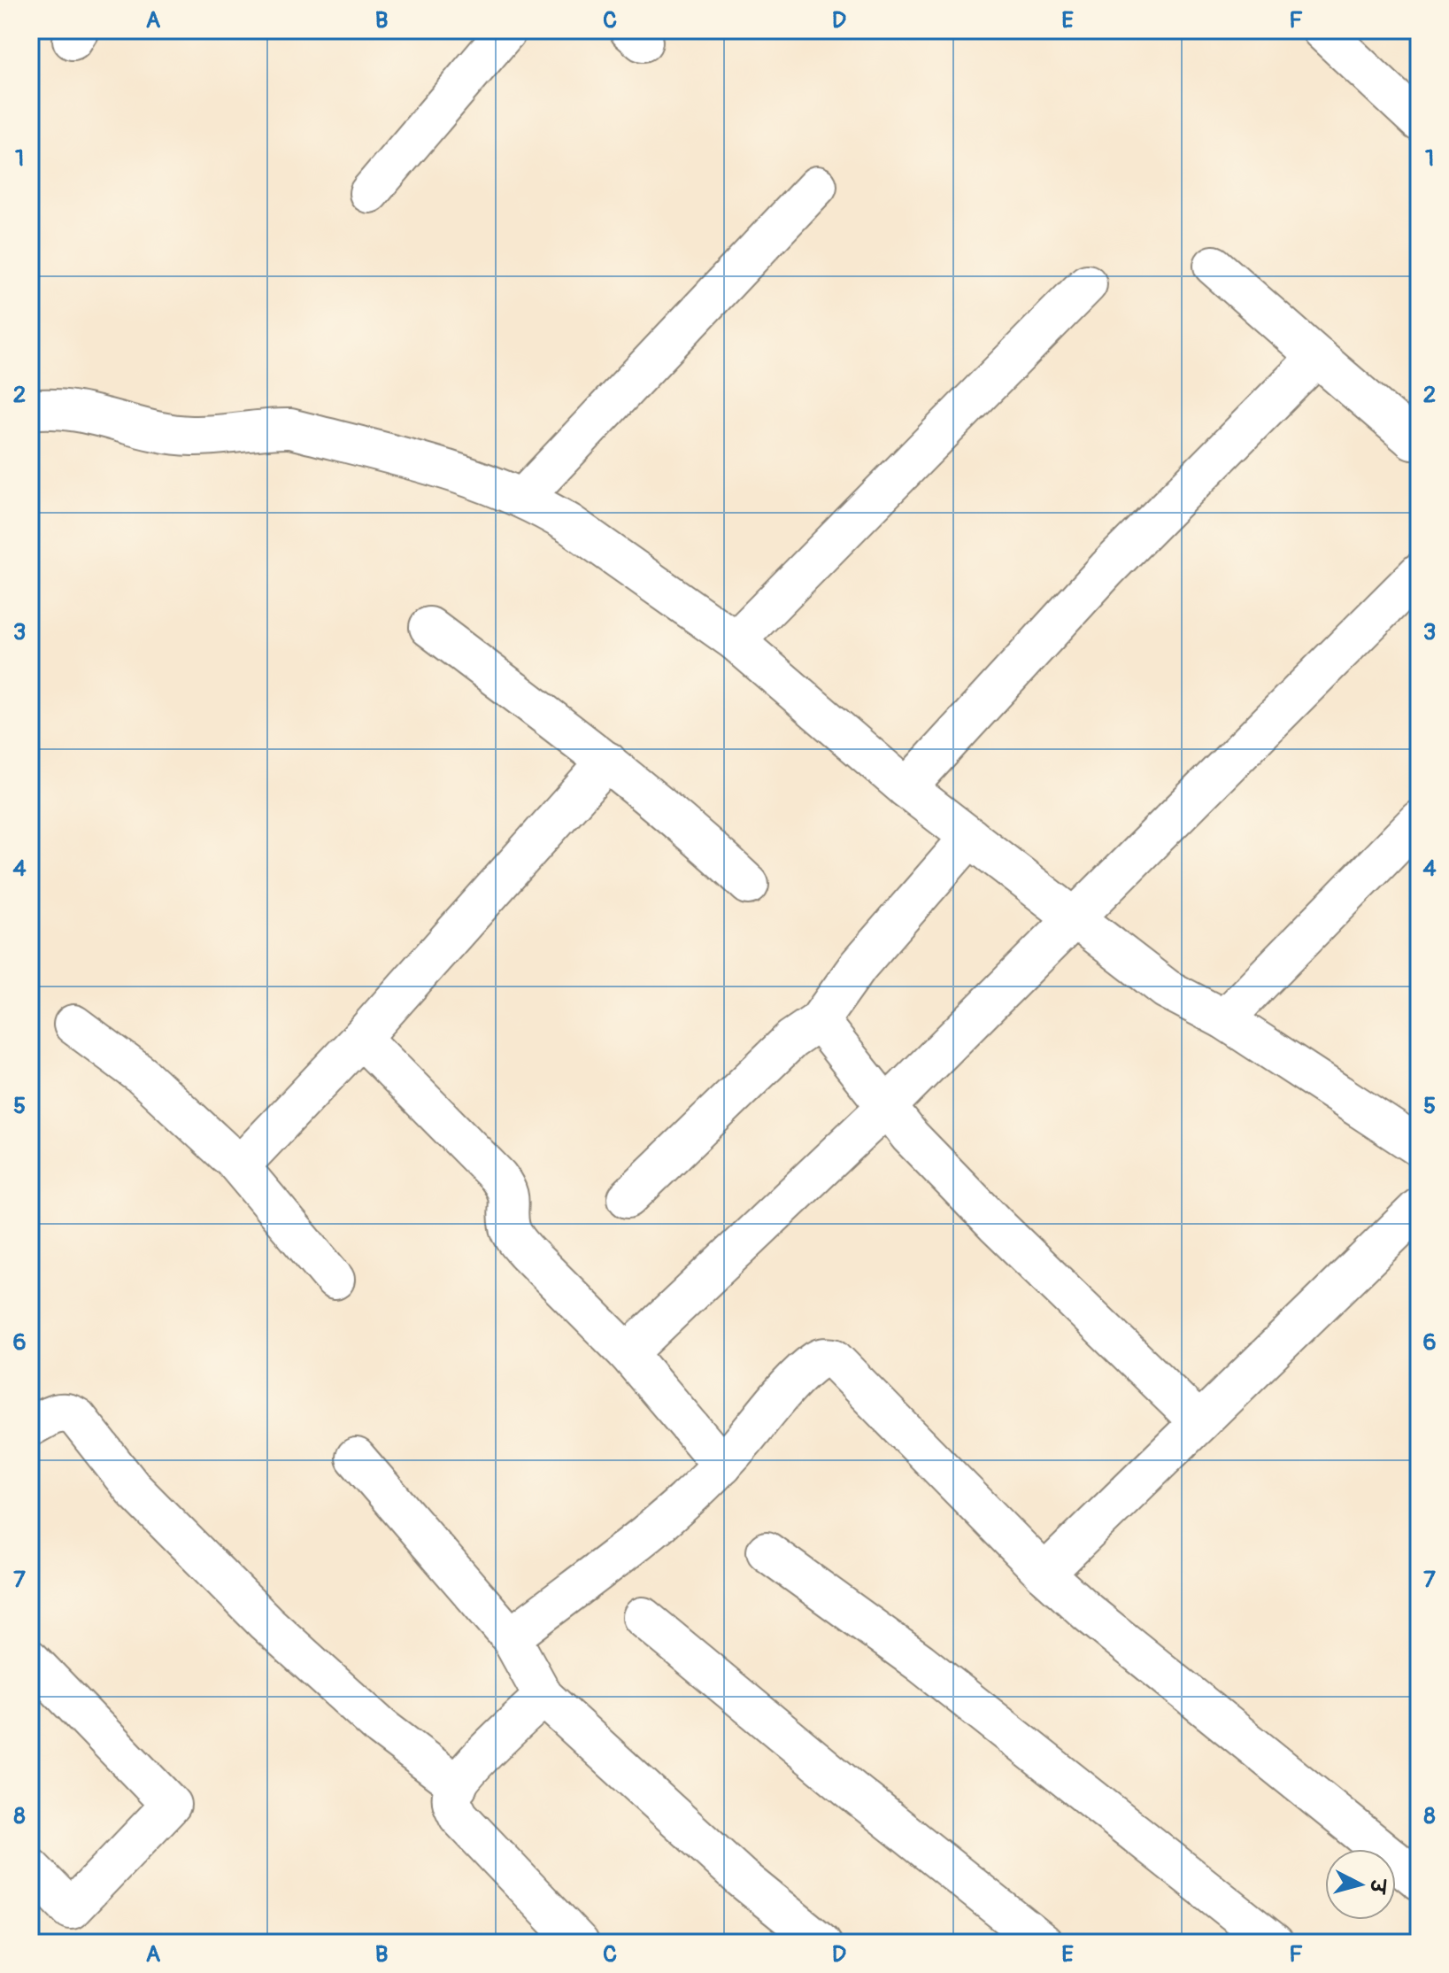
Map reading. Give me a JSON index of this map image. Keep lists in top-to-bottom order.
{
  "north": "right",
  "grid": {
    "columns": [
      "A",
      "B",
      "C",
      "D",
      "E",
      "F"
    ],
    "rows": [
      "1",
      "2",
      "3",
      "4",
      "5",
      "6",
      "7",
      "8"
    ]
  }
}
